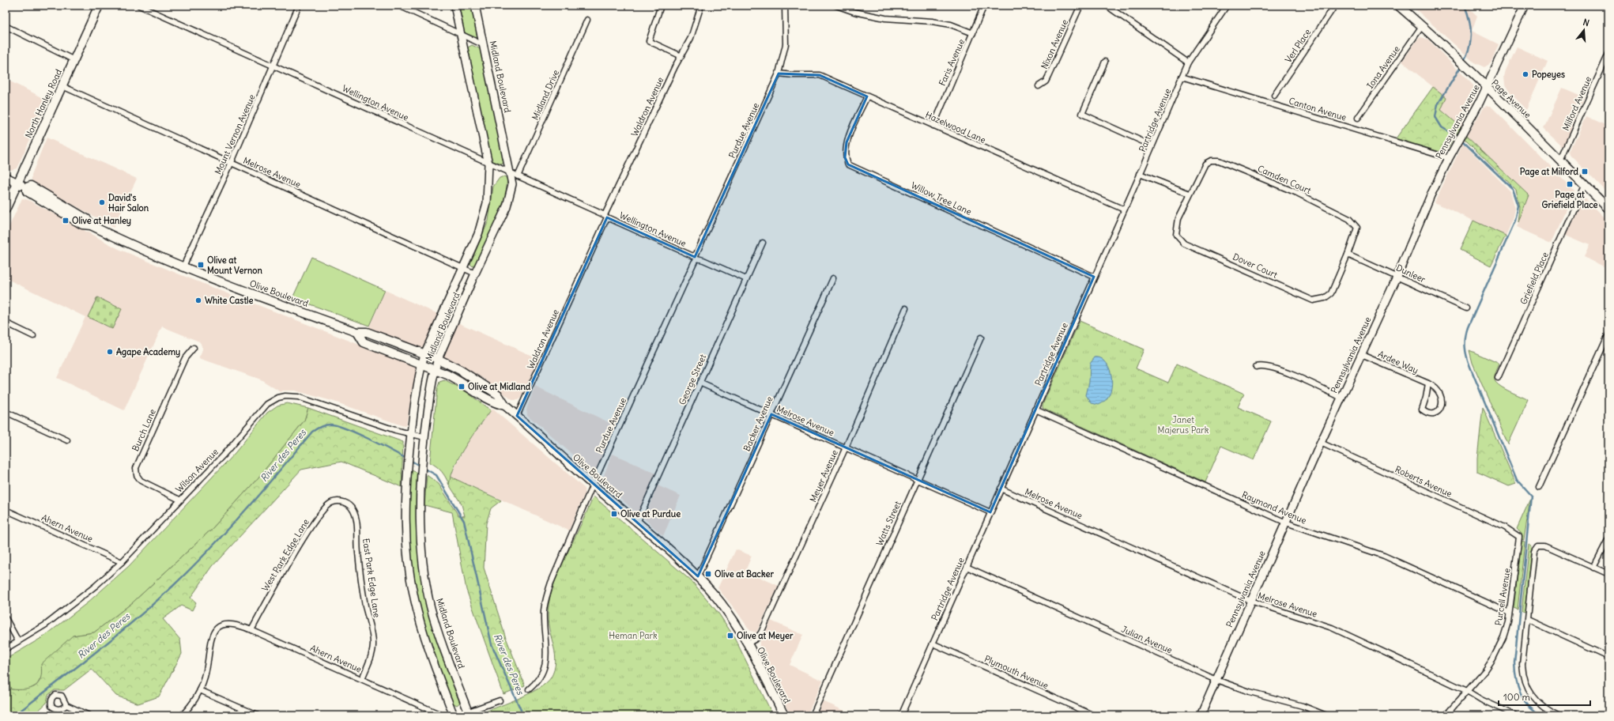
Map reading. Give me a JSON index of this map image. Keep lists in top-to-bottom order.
{
  "streets": {
    "main road": [
      "Midland Boulevard",
      "Page Avenue",
      "North Hanley Road",
      "Pennsylvania Avenue",
      "Olive Boulevard"
    ],
    "street": [
      "Nixon Avenue",
      "Verl Place",
      "Faris Avenue",
      "Iona Avenue",
      "Midland Drive",
      "Wellington Avenue",
      "Milford Avenue",
      "Waldron Avenue",
      "Canton Avenue",
      "Partridge Avenue",
      "Hazelwood Lane",
      "Purdue Avenue",
      "Mount Vernon Avenue",
      "Melrose Avenue",
      "Camden Court",
      "Willow Tree Lane",
      "Dover Court",
      "Dunleer",
      "Griefield Place",
      "Ardee Way",
      "George Street",
      "Backer Avenue",
      "Burch Lane",
      "Wilson Avenue",
      "Meyer Avenue",
      "Roberts Avenue",
      "Raymond Avenue",
      "Watts Street",
      "Ahern Avenue",
      "West Park Edge Lane",
      "East Park Edge Lane",
      "Purcell Avenue",
      "Julian Avenue",
      "Plymouth Avenue"
    ]
  },
  "crossings": [
    ["Faris Avenue", "Hazelwood Lane"],
    ["Iona Avenue", "Page Avenue"],
    ["Midland Boulevard", "Wellington Avenue"],
    ["Midland Boulevard", "Melrose Avenue"],
    ["Midland Boulevard", "Olive Boulevard"],
    ["Midland Boulevard", "Wilson Avenue"],
    ["Midland Drive", "Wellington Avenue"],
    ["Page Avenue", "Milford Avenue"],
    ["Page Avenue", "Pennsylvania Avenue"],
    ["Page Avenue", "Griefield Place"],
    ["Wellington Avenue", "Waldron Avenue"],
    ["Wellington Avenue", "Purdue Avenue"],
    ["Wellington Avenue", "Mount Vernon Avenue"],
    ["Wellington Avenue", "George Street"],
    ["North Hanley Road", "Melrose Avenue"],
    ["North Hanley Road", "Olive Boulevard"],
    ["Waldron Avenue", "Olive Boulevard"],
    ["Canton Avenue", "Partridge Avenue"],
    ["Canton Avenue", "Pennsylvania Avenue"],
    ["Partridge Avenue", "Hazelwood Lane"],
    ["Partridge Avenue", "Melrose Avenue"],
    ["Partridge Avenue", "Willow Tree Lane"],
    ["Partridge Avenue", "Raymond Avenue"],
    ["Partridge Avenue", "Julian Avenue"],
    ["Partridge Avenue", "Plymouth Avenue"],
    ["Pennsylvania Avenue", "Melrose Avenue"],
    ["Pennsylvania Avenue", "Dunleer"],
    ["Pennsylvania Avenue", "Ardee Way"],
    ["Pennsylvania Avenue", "Roberts Avenue"],
    ["Pennsylvania Avenue", "Raymond Avenue"],
    ["Pennsylvania Avenue", "Julian Avenue"],
    ["Hazelwood Lane", "Purdue Avenue"],
    ["Hazelwood Lane", "Willow Tree Lane"],
    ["Purdue Avenue", "Olive Boulevard"],
    ["Mount Vernon Avenue", "Melrose Avenue"],
    ["Mount Vernon Avenue", "Olive Boulevard"],
    ["Melrose Avenue", "George Street"],
    ["Melrose Avenue", "Backer Avenue"],
    ["Melrose Avenue", "Meyer Avenue"],
    ["Melrose Avenue", "Watts Street"],
    ["Melrose Avenue", "Purcell Avenue"],
    ["Camden Court", "Dover Court"],
    ["Camden Court", "Dunleer"],
    ["Dover Court", "Dunleer"],
    ["Olive Boulevard", "George Street"],
    ["Olive Boulevard", "Backer Avenue"],
    ["Olive Boulevard", "Meyer Avenue"],
    ["Burch Lane", "Wilson Avenue"],
    ["Wilson Avenue", "Ahern Avenue"],
    ["Roberts Avenue", "Purcell Avenue"],
    ["Raymond Avenue", "Purcell Avenue"],
    ["Ahern Avenue", "West Park Edge Lane"],
    ["Ahern Avenue", "East Park Edge Lane"],
    ["West Park Edge Lane", "East Park Edge Lane"]
  ],
  "water": ["River des Peres"],
  "parks": ["Janet Majerus Park", "Heman Park"],
  "places": {
    "other": [
      "Popeyes",
      "David's Hair Salon",
      "White Castle",
      "Agape Academy"
    ],
    "transit": [
      "Page at Milford",
      "Page at Griefield Place",
      "Olive at Hanley",
      "Olive at Mount Vernon",
      "Olive at Midland",
      "Olive at Purdue",
      "Olive at Backer",
      "Olive at Meyer"
    ]
  },
  "scale_bar": "100 m",
  "north": "top"
}
